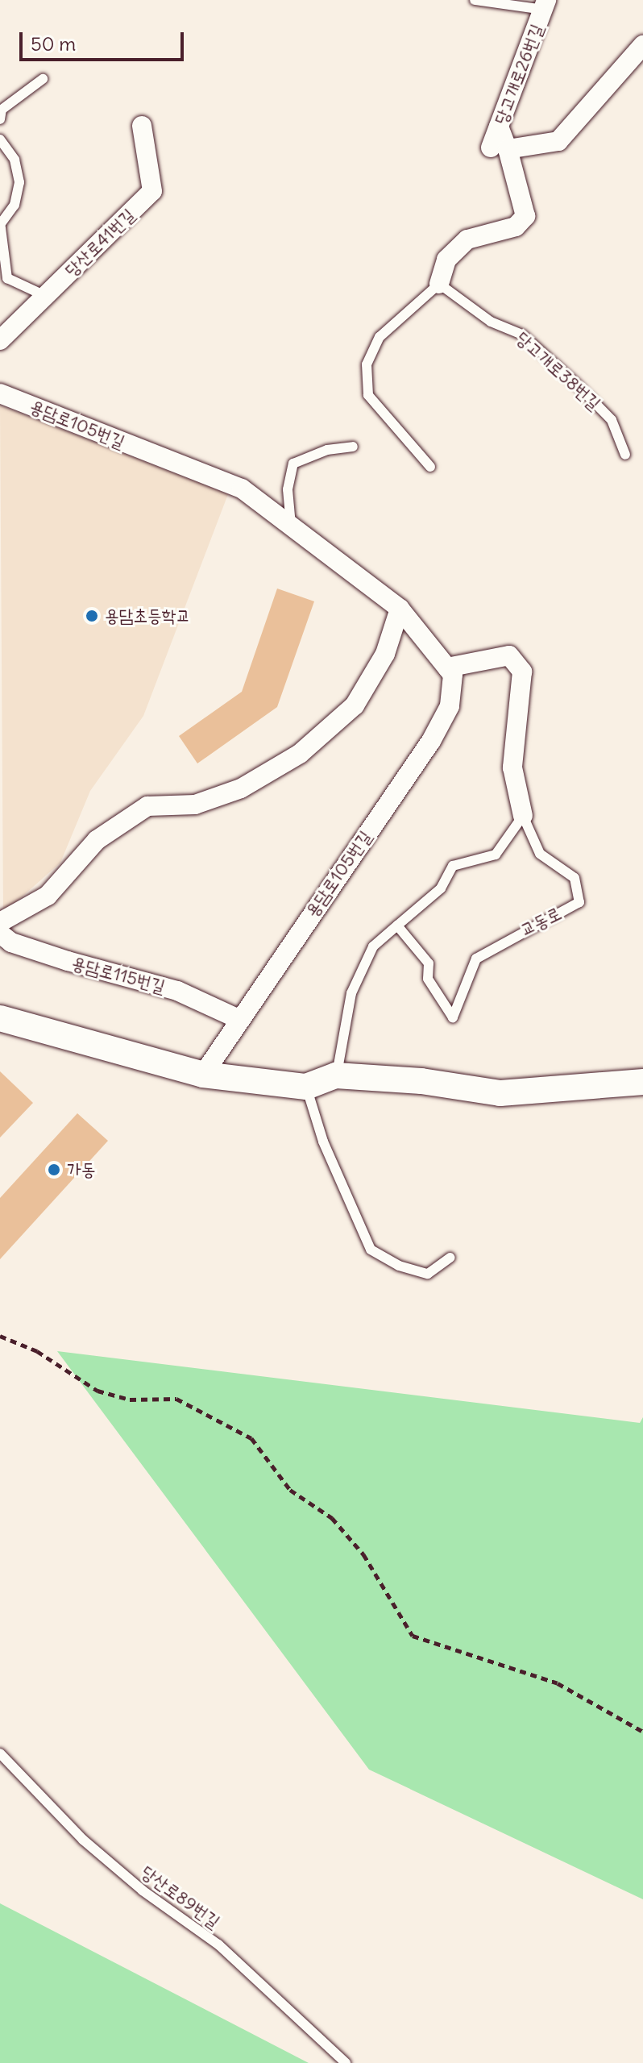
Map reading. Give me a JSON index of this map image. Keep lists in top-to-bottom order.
{
  "streets": {
    "street": [
      "당고개로26번길",
      "당산로41번길",
      "용담로105번길",
      "용담로115번길"
    ],
    "lane": ["당고개로38번길", "교동로", "당산로89번길"]
  },
  "crossings": [
    ["용담로105번길", "용담로115번길"]
  ],
  "places": ["용담초등학교", "가동"],
  "scale_bar": "50 m"
}
